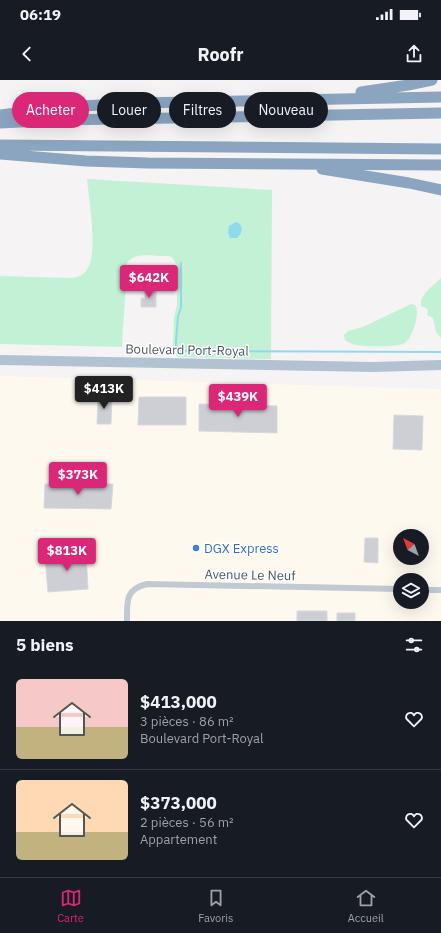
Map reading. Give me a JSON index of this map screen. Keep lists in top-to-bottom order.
{
  "streets": {
    "main road": ["Boulevard Port-Royal"],
    "street": ["Avenue Le Neuf"]
  },
  "places": ["DGX Express"],
  "north": "top left",
  "page": {
    "status": "06:19",
    "header": "Roofr",
    "chip": [
      "Acheter",
      "Louer",
      "Filtres",
      "Nouveau"
    ],
    "price": [
      "$642K",
      "$413K",
      "$439K",
      "$373K",
      "$813K"
    ],
    "heading": "5 biens",
    "list": [
      {
        "name": "$413,000",
        "note": "3 pièces · 86 m² · Boulevard Port-Royal"
      },
      {
        "name": "$373,000",
        "note": "2 pièces · 56 m² · Appartement"
      }
    ],
    "tabs": ["Carte", "Favoris", "Accueil"]
  }
}
